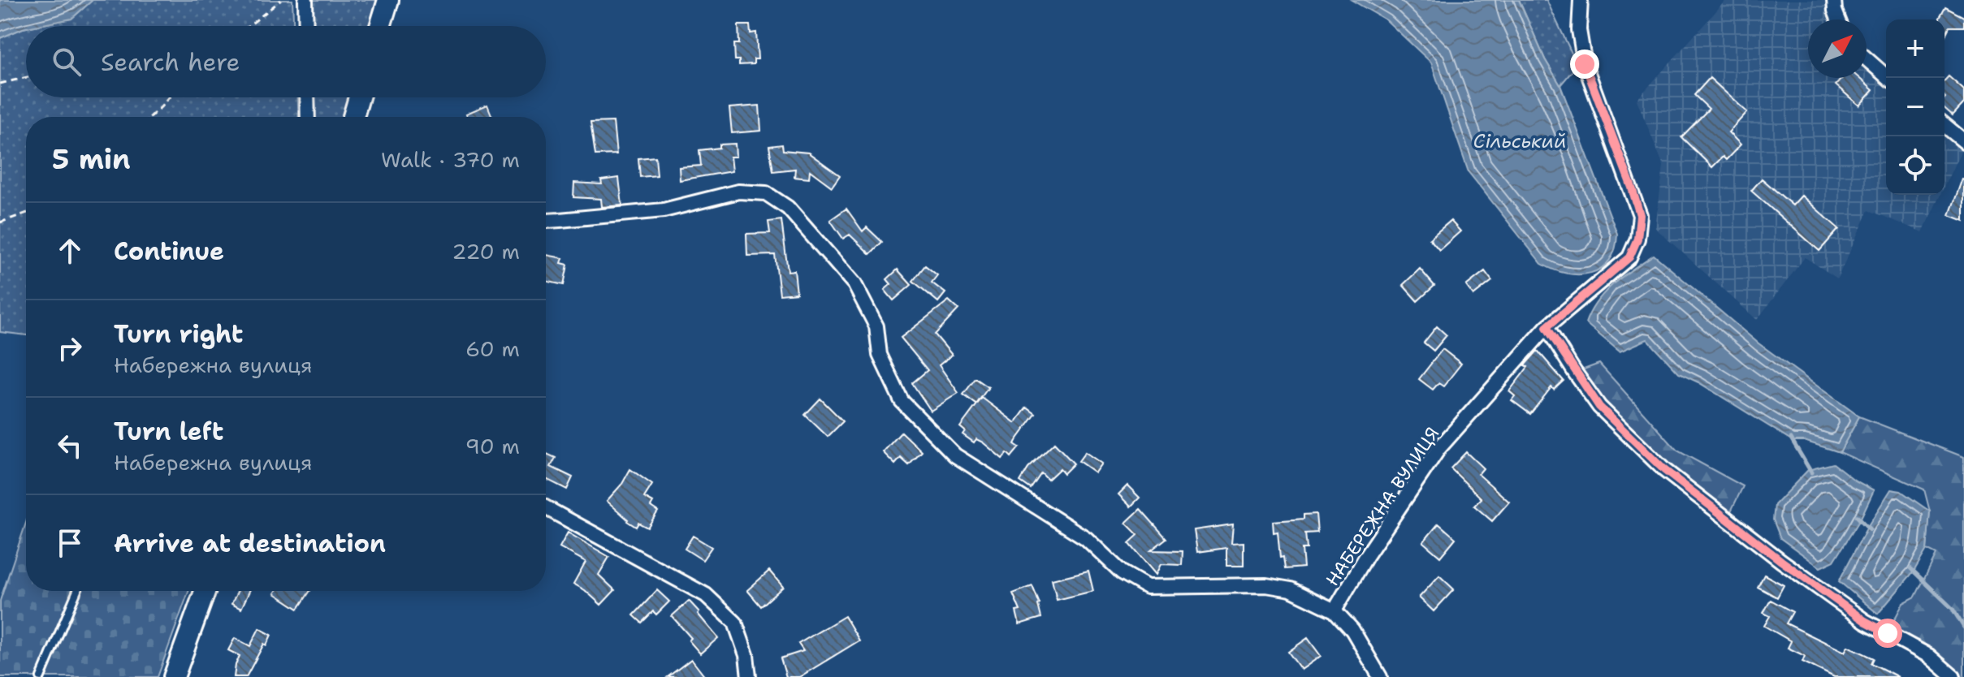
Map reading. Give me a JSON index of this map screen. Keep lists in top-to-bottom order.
{
  "streets": {
    "street": ["НАБЕРЕЖНА ВУЛИЦЯ"]
  },
  "water": ["Сільський"],
  "north": "top right",
  "page": {
    "map_buttons": ["+", "−"],
    "search": "Search here",
    "heading": ["5 min", "Walk · 370 m"],
    "list": [
      ["Continue", "220 m"],
      ["Turn right", "Набережна вулиця", "60 m"],
      ["Turn left", "Набережна вулиця", "90 m"],
      "Arrive at destination"
    ]
  }
}
